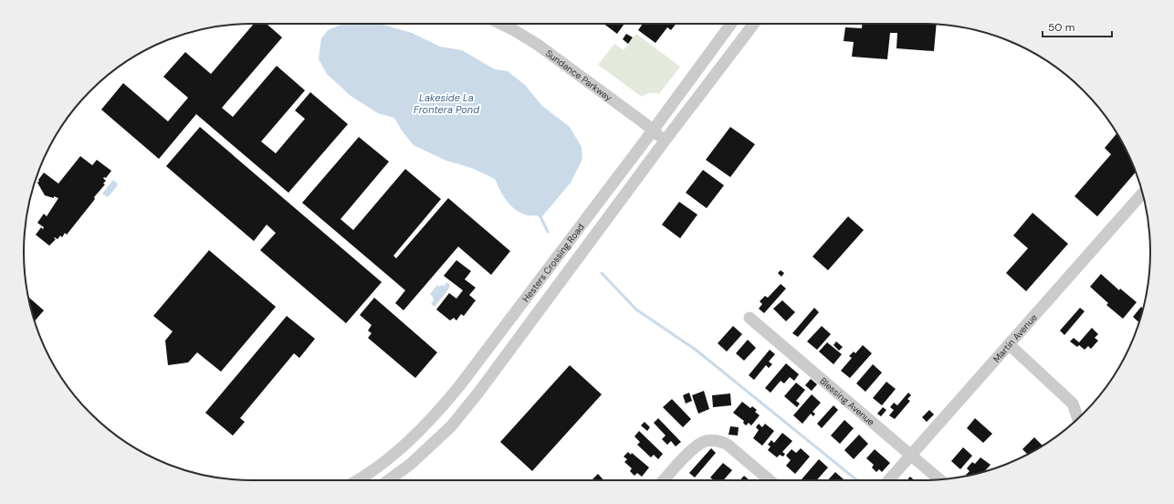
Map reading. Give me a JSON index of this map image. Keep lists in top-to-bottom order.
{
  "streets": {
    "street": [
      "Sundance Parkway",
      "Hesters Crossing Road",
      "Martin Avenue",
      "Blessing Avenue"
    ]
  },
  "crossings": [
    ["Sundance Parkway", "Hesters Crossing Road"],
    ["Martin Avenue", "Blessing Avenue"]
  ],
  "water": ["Lakeside La Frontera Pond"],
  "scale_bar": "50 m"
}
